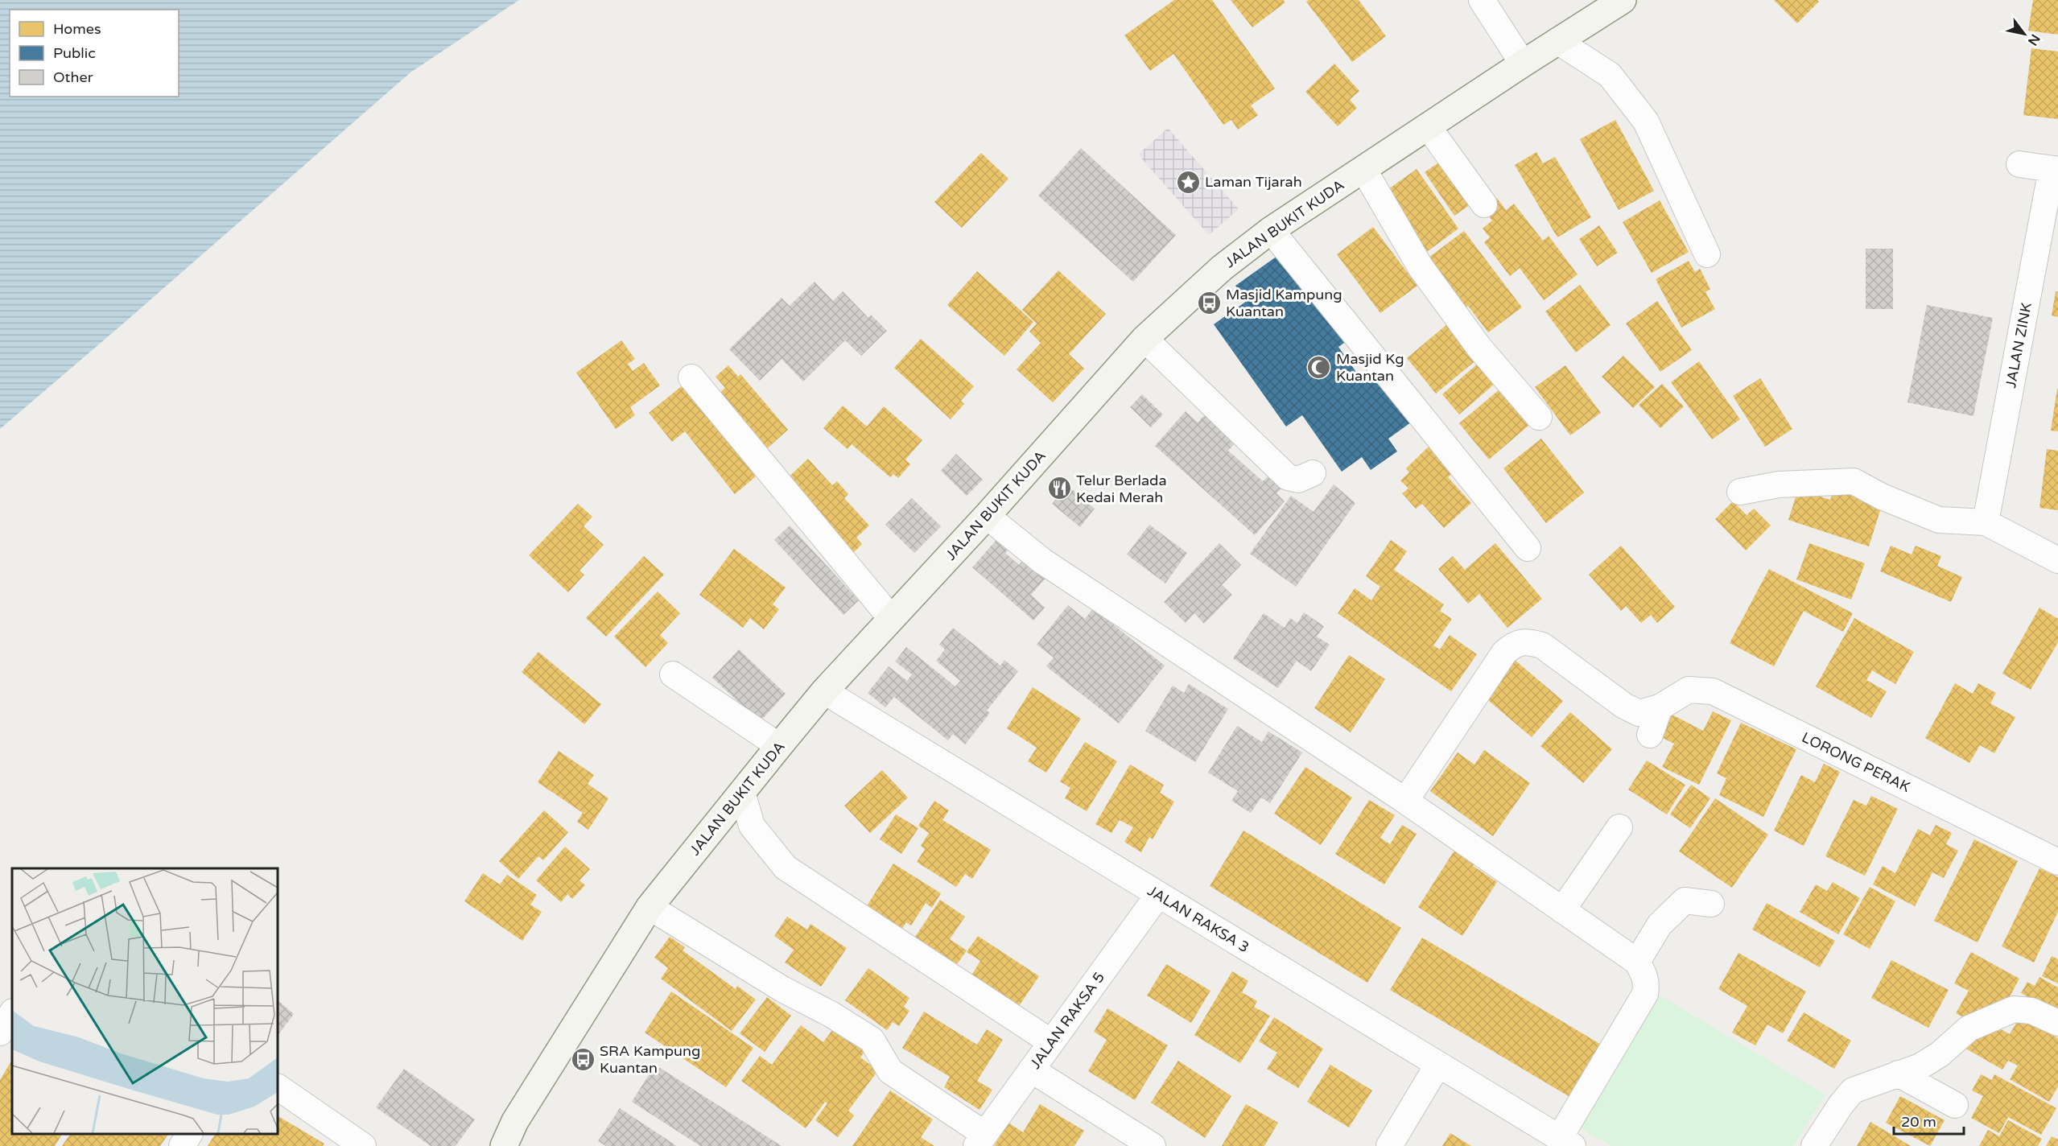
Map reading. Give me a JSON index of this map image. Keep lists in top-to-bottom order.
{
  "streets": {
    "street": [
      "JALAN BUKIT KUDA",
      "JALAN ZINK",
      "LORONG PERAK",
      "JALAN RAKSA 3",
      "JALAN RAKSA 5"
    ]
  },
  "crossings": [
    ["JALAN BUKIT KUDA", "JALAN RAKSA 3"],
    ["JALAN RAKSA 3", "JALAN RAKSA 5"]
  ],
  "places": {
    "place": ["Laman Tijarah"],
    "bus stop": ["Masjid Kampung Kuantan", "SRA Kampung Kuantan"],
    "mosque": ["Masjid Kg Kuantan"],
    "restaurant": ["Telur Berlada Kedai Merah"]
  },
  "legend": ["Homes", "Public", "Other"],
  "scale_bar": "20 m",
  "north": "bottom right"
}
